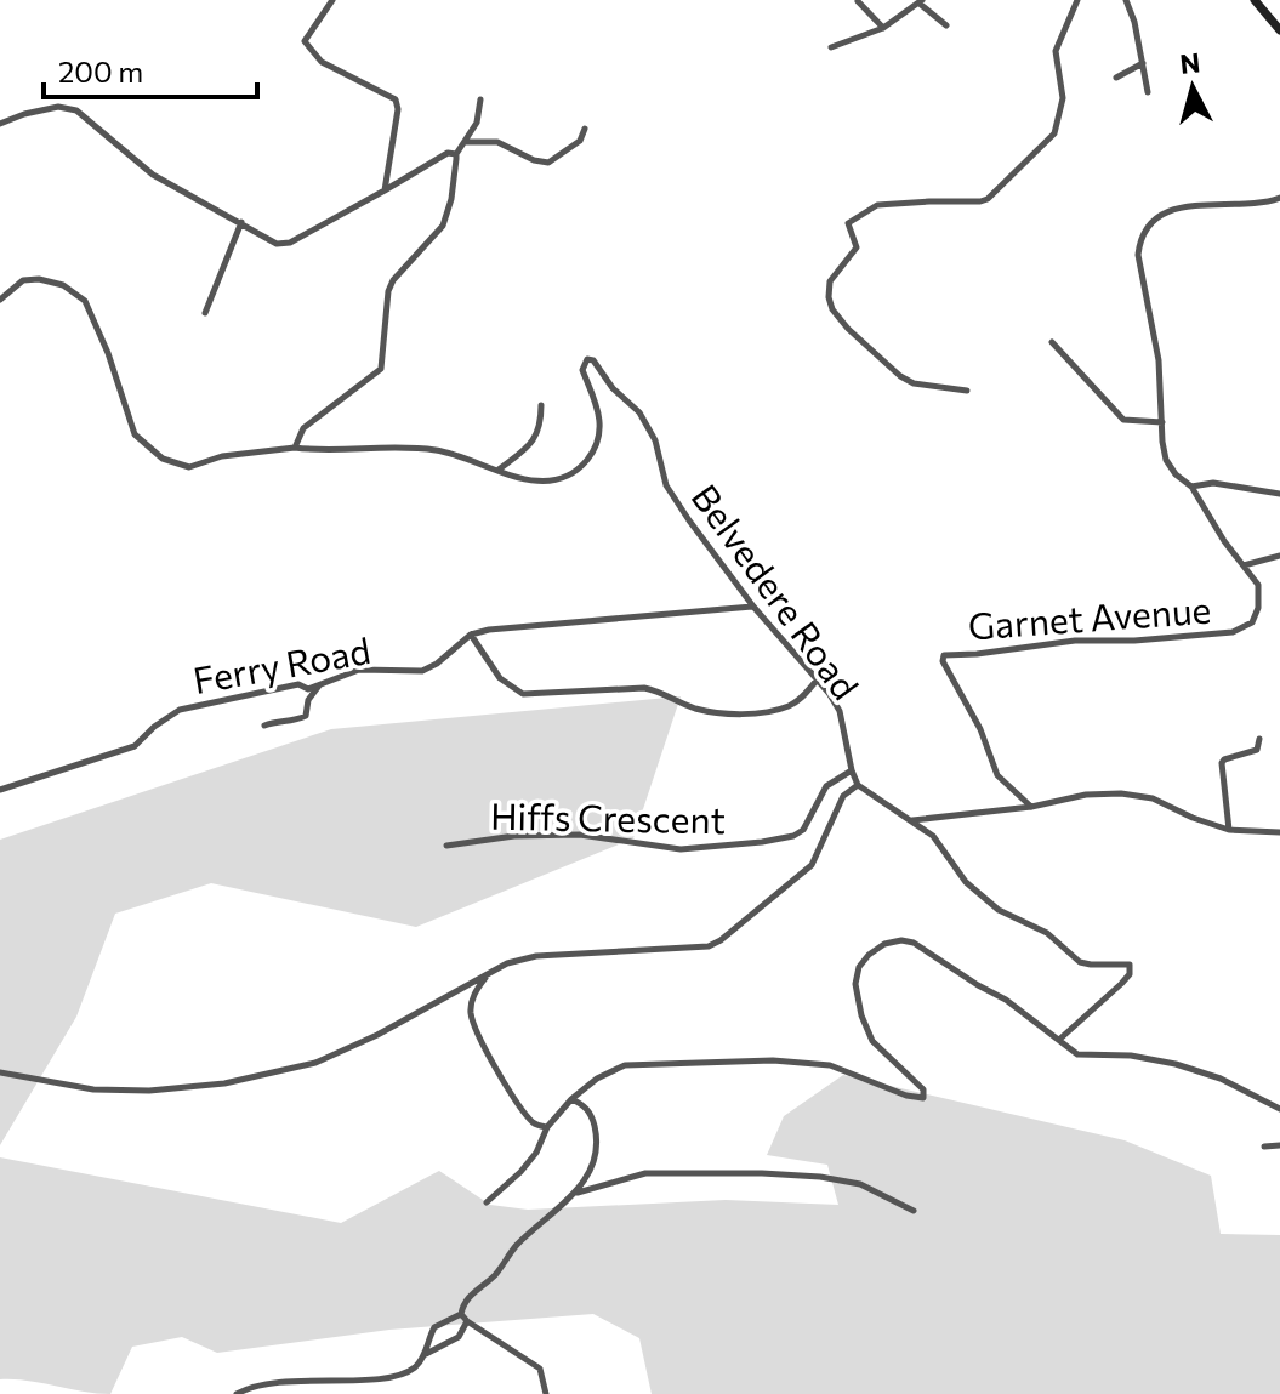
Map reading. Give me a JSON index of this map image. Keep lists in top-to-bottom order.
{
  "streets": {
    "street": [
      "Belvedere Road",
      "Garnet Avenue",
      "Ferry Road",
      "Hiffs Crescent"
    ]
  },
  "crossings": [
    ["Belvedere Road", "Hiffs Crescent"]
  ],
  "scale_bar": "200 m",
  "north": "top"
}
